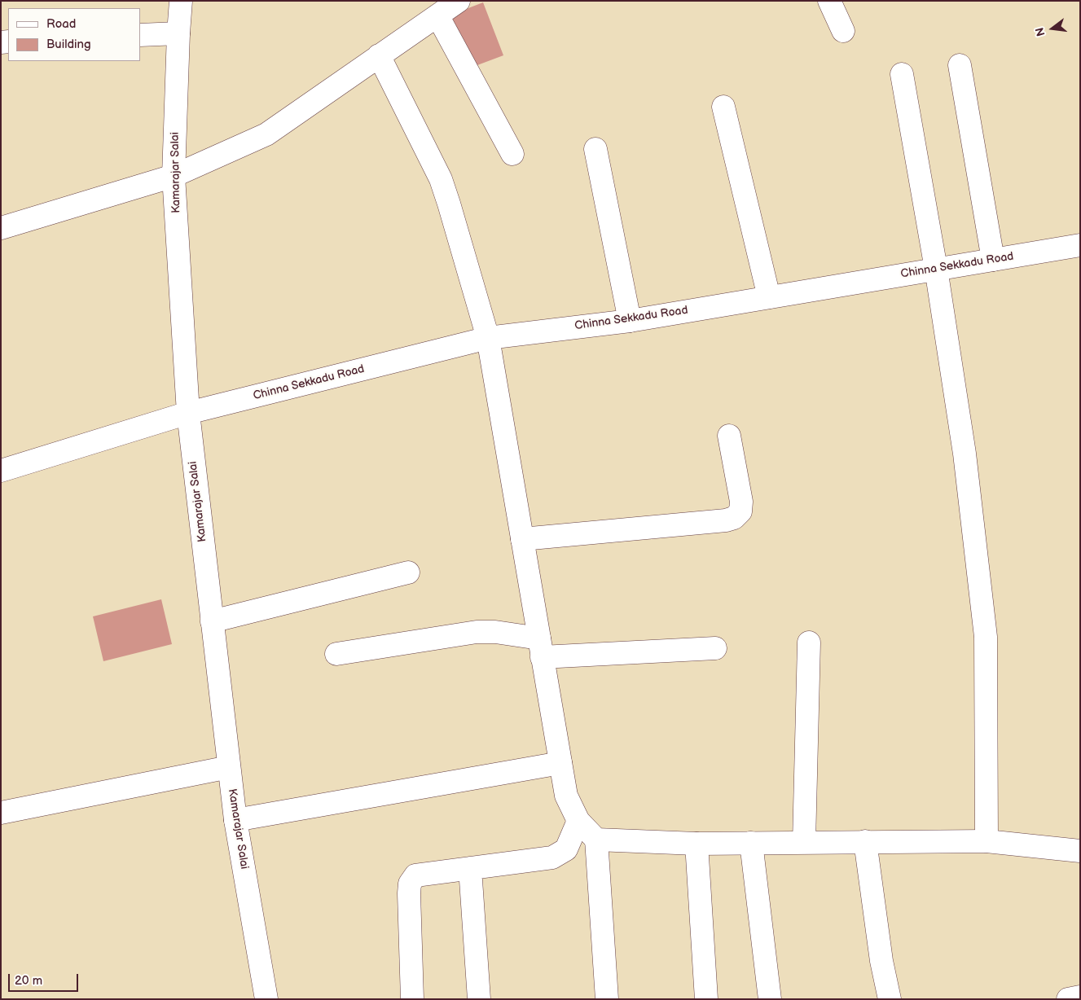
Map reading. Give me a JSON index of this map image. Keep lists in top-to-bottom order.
{
  "streets": {
    "street": ["Kamarajar Salai", "Chinna Sekkadu Road"]
  },
  "crossings": [
    ["Kamarajar Salai", "Chinna Sekkadu Road"]
  ],
  "legend": ["Road", "Building"],
  "scale_bar": "20 m",
  "north": "left"
}
